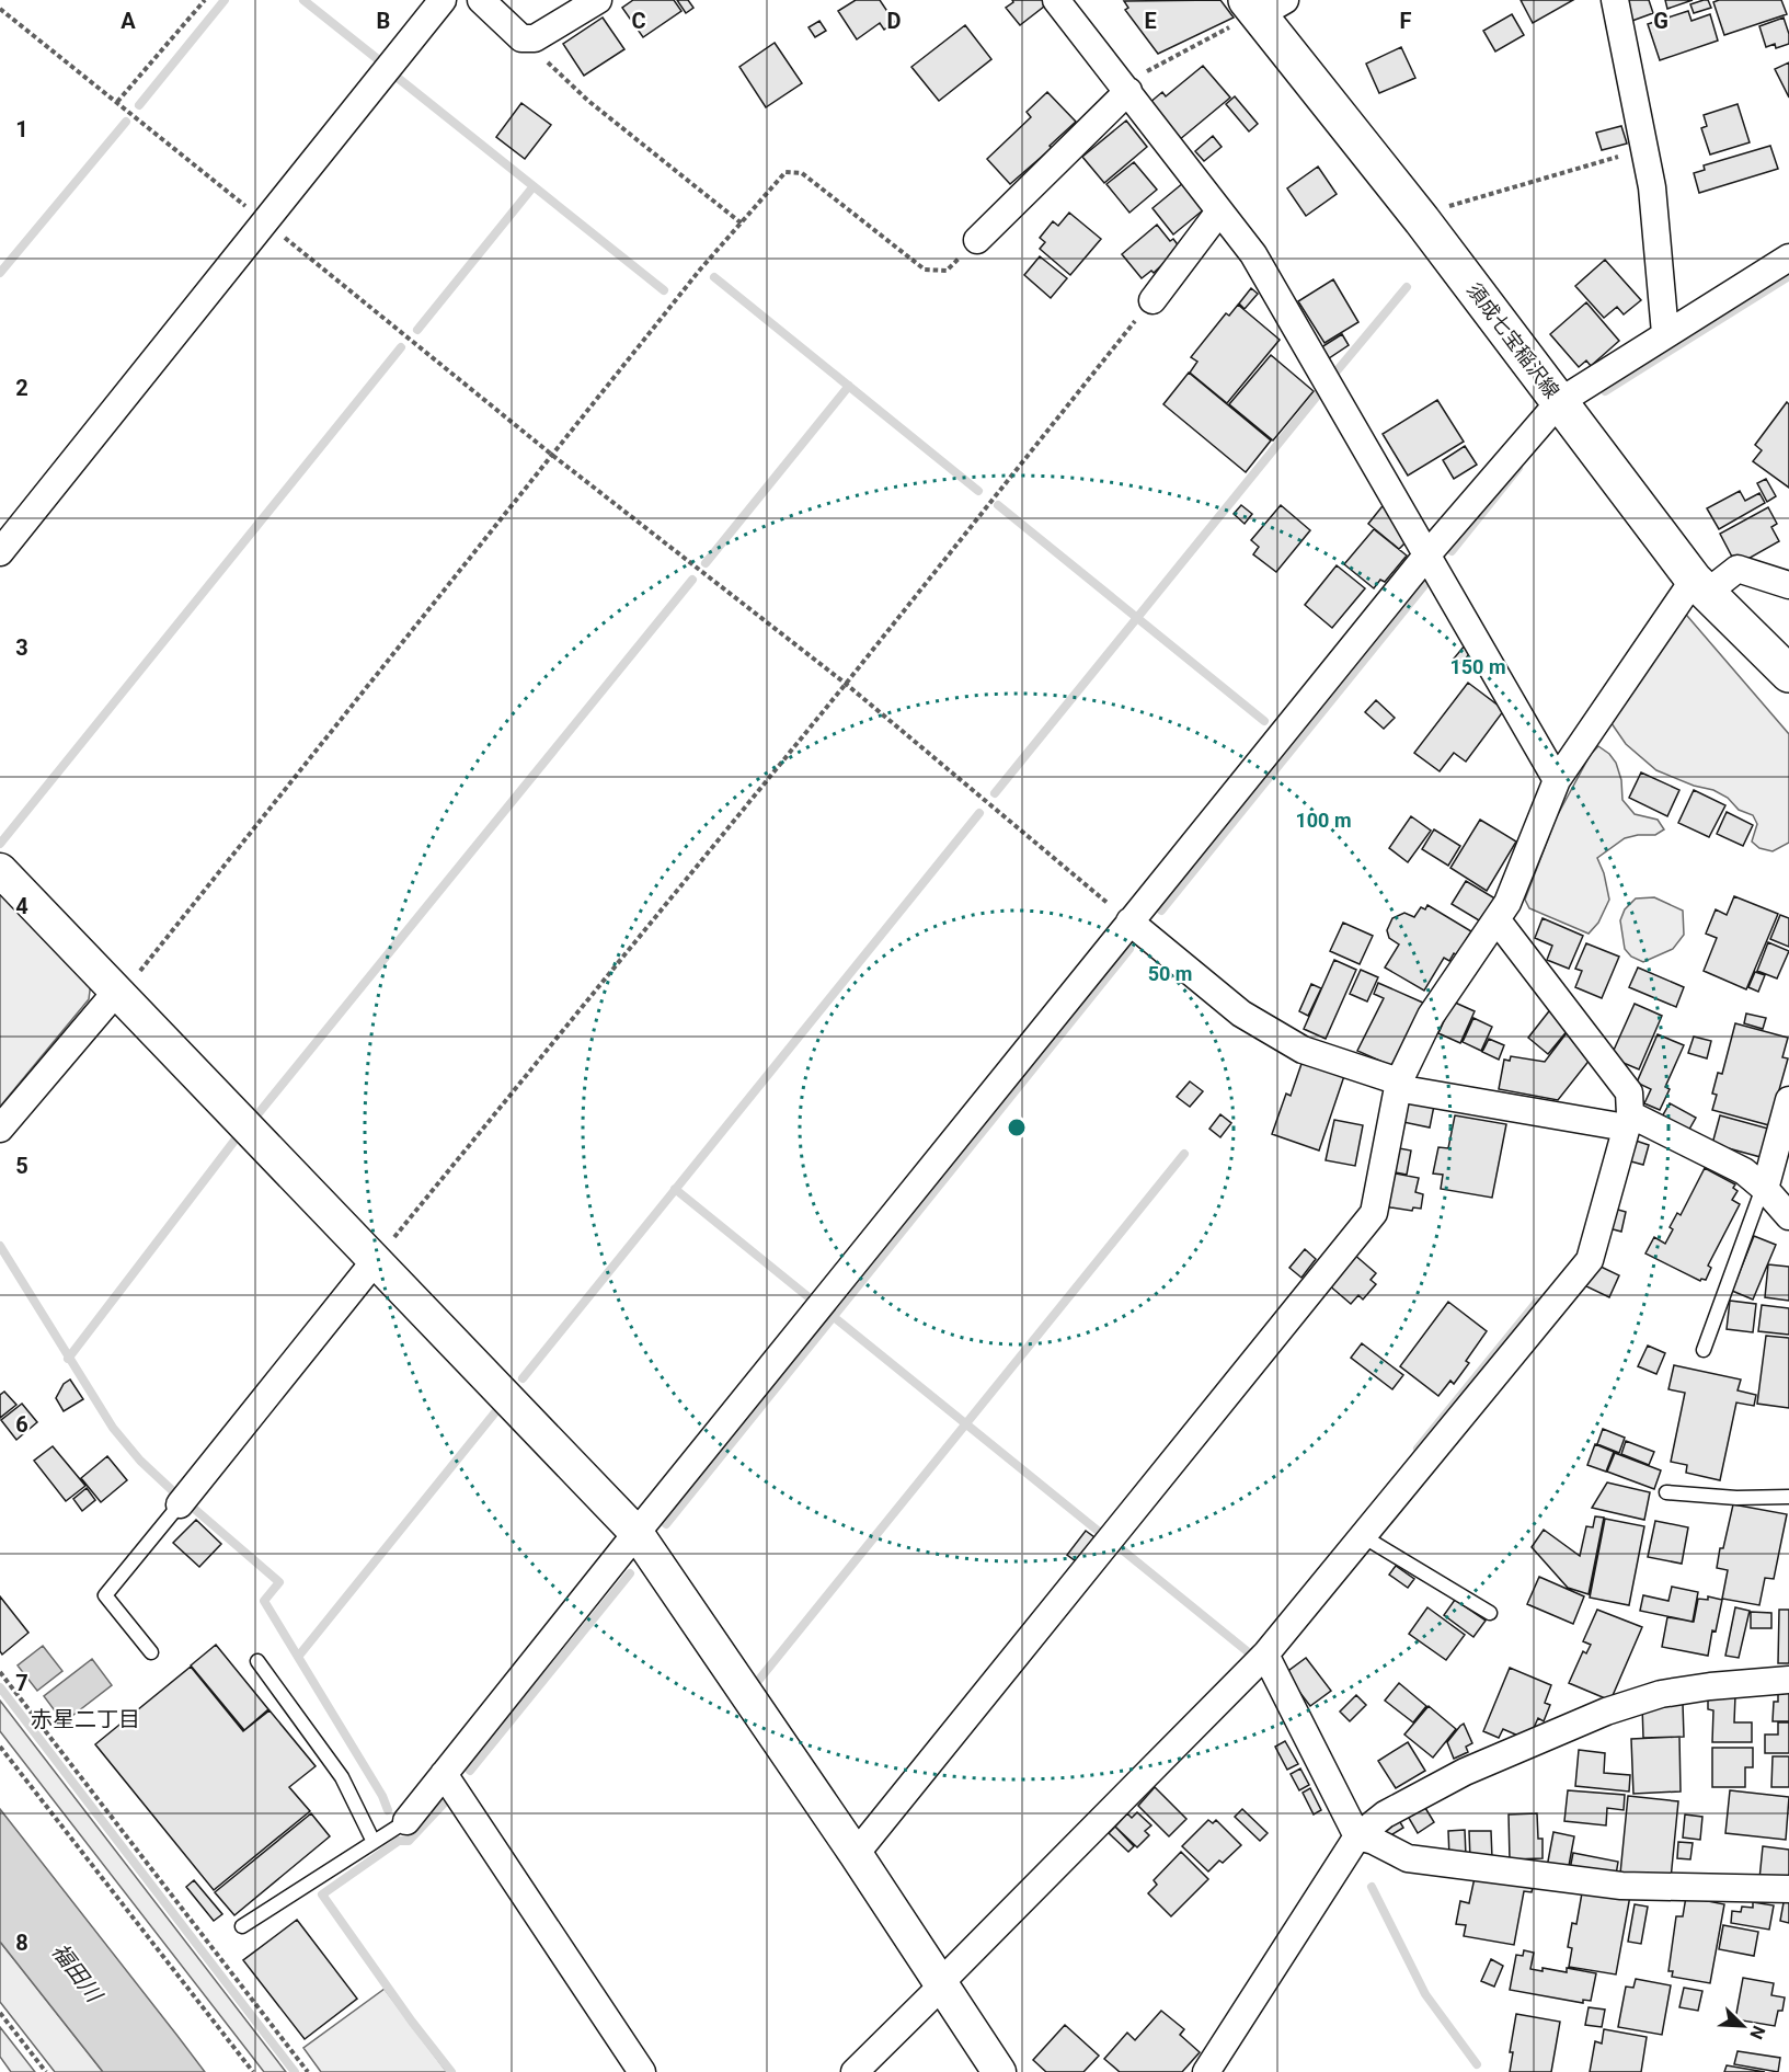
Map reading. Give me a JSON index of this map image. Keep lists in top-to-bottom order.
{
  "streets": {
    "main road": ["須成七宝稲沢線"]
  },
  "districts": ["赤星二丁目"],
  "water": ["福田川"],
  "north": "bottom right",
  "grid": {
    "columns": [
      "A",
      "B",
      "C",
      "D",
      "E",
      "F",
      "G"
    ],
    "rows": [
      "1",
      "2",
      "3",
      "4",
      "5",
      "6",
      "7",
      "8"
    ]
  },
  "rings": ["150 m", "100 m", "50 m"]
}
